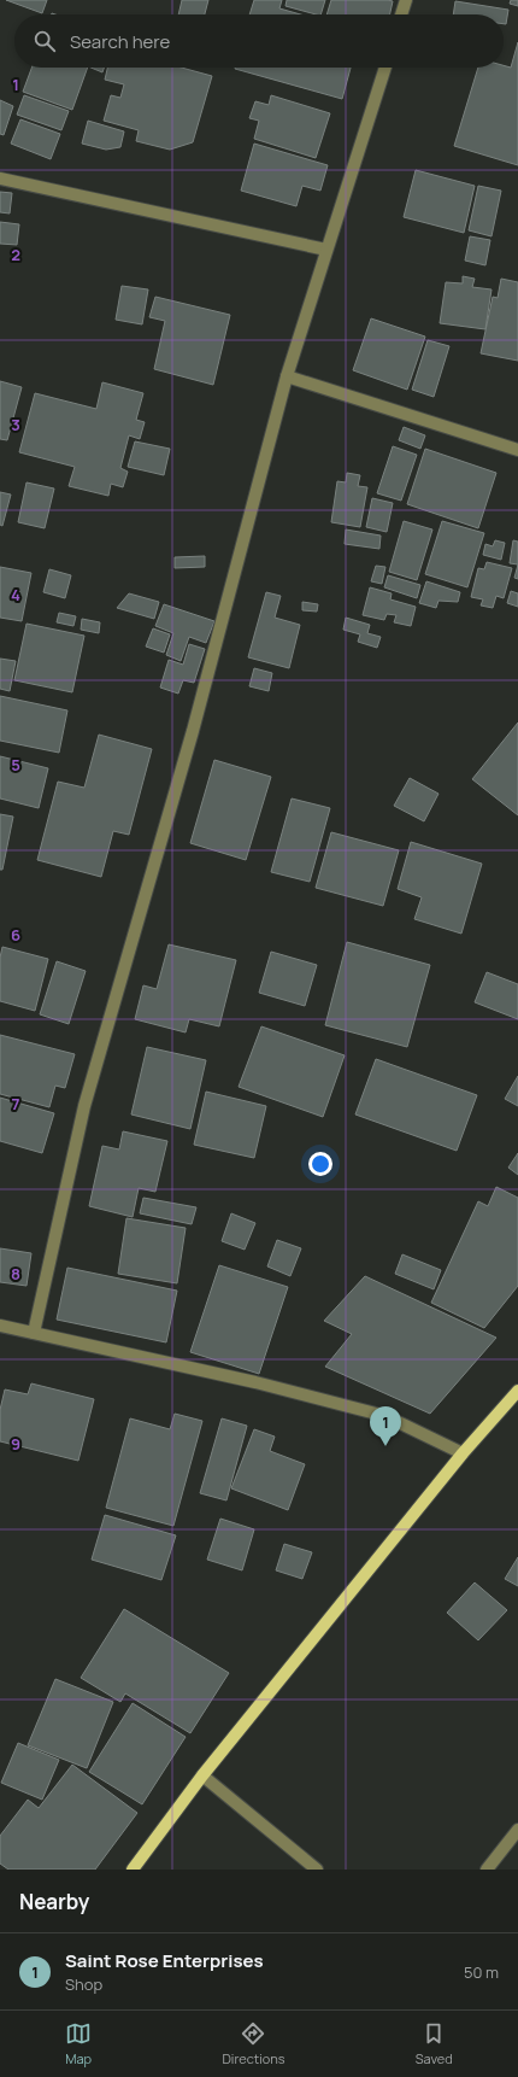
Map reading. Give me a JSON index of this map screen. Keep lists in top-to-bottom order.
{
  "page": {
    "search": "Search here",
    "pins": "1",
    "heading": "Nearby",
    "list": [
      {
        "mark": "1",
        "name": "Saint Rose Enterprises",
        "note": "Shop",
        "value": "50 m"
      }
    ],
    "nav": ["Map", "Directions", "Saved"]
  },
  "grid": {
    "rows": [
      "1",
      "2",
      "3",
      "4",
      "5",
      "6",
      "7",
      "8",
      "9"
    ]
  }
}
